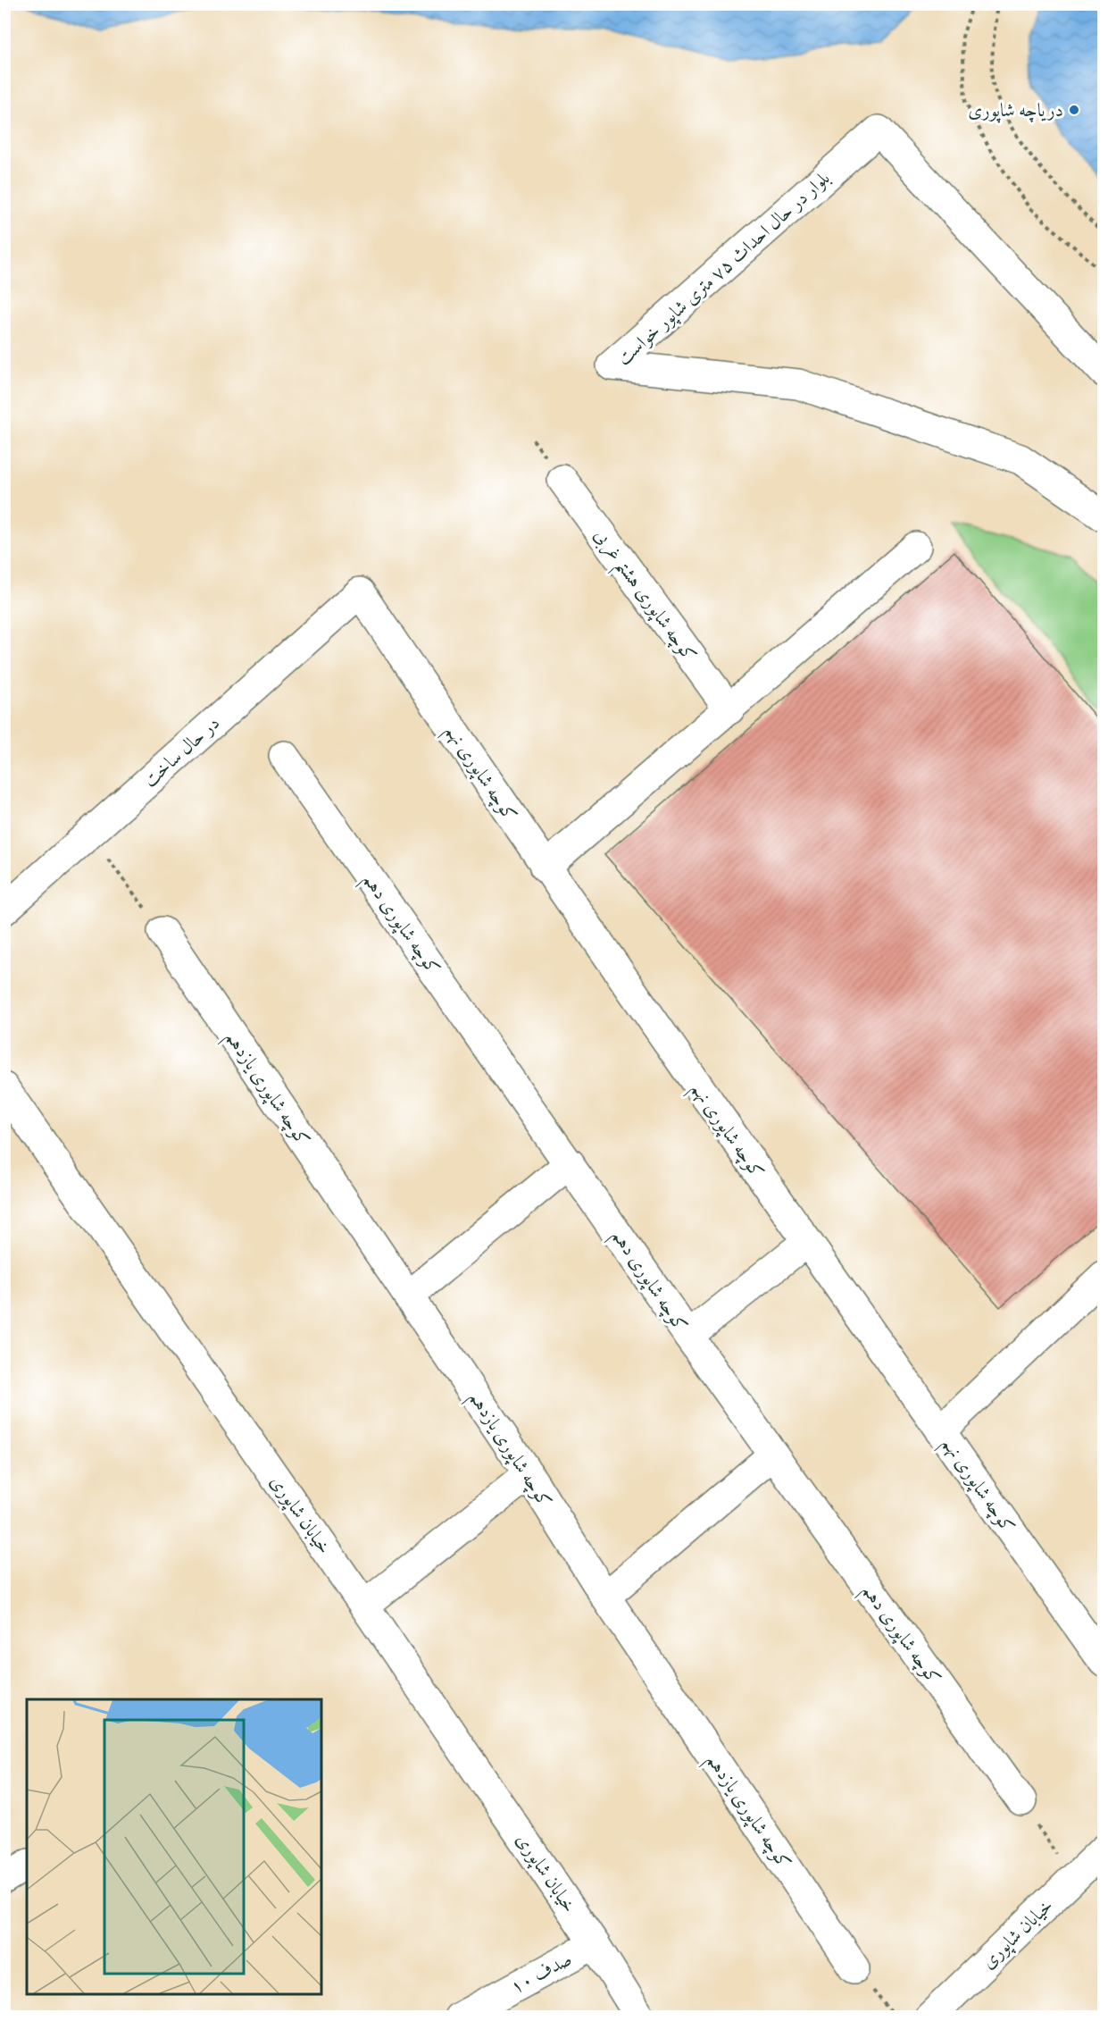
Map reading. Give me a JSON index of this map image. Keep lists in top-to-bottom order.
{
  "streets": {
    "street": [
      "بلوار در حال احداث ۷۵ متری شاپور خواست",
      "کوچه شاپوری هشتم غربی",
      "در حال ساخت",
      "کوچه شاپوری نهم",
      "کوچه شاپوری دهم",
      "کوچه شاپوری یازدهم",
      "خیابان شاپوری",
      "صدف ۱۰"
    ]
  },
  "crossings": [
    ["در حال ساخت", "کوچه شاپوری نهم"],
    ["خیابان شاپوری", "صدف ۱۰"]
  ],
  "places": ["دریاچه شاپوری"]
}
